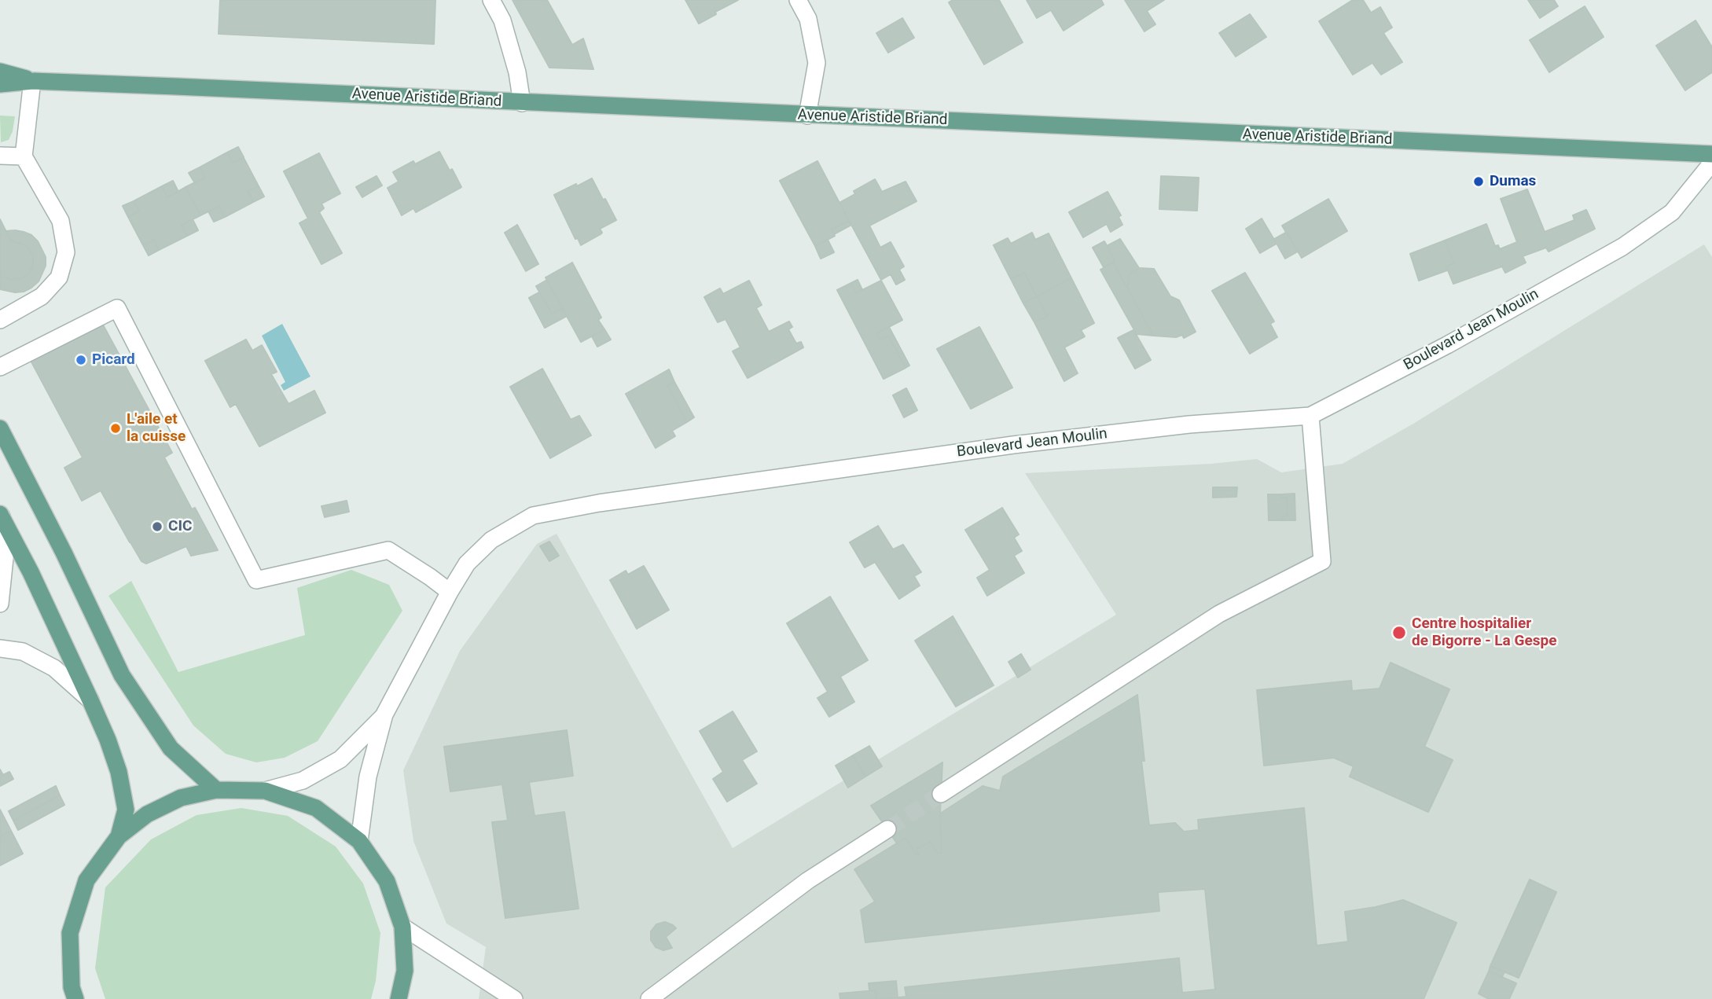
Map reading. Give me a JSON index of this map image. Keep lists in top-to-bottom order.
{
  "streets": {
    "main road": ["Avenue Aristide Briand"],
    "street": ["Boulevard Jean Moulin"]
  },
  "places": [
    "Dumas",
    "Picard",
    "L'aile et la cuisse",
    "CIC",
    "Centre hospitalier de Bigorre - La Gespe"
  ]
}
